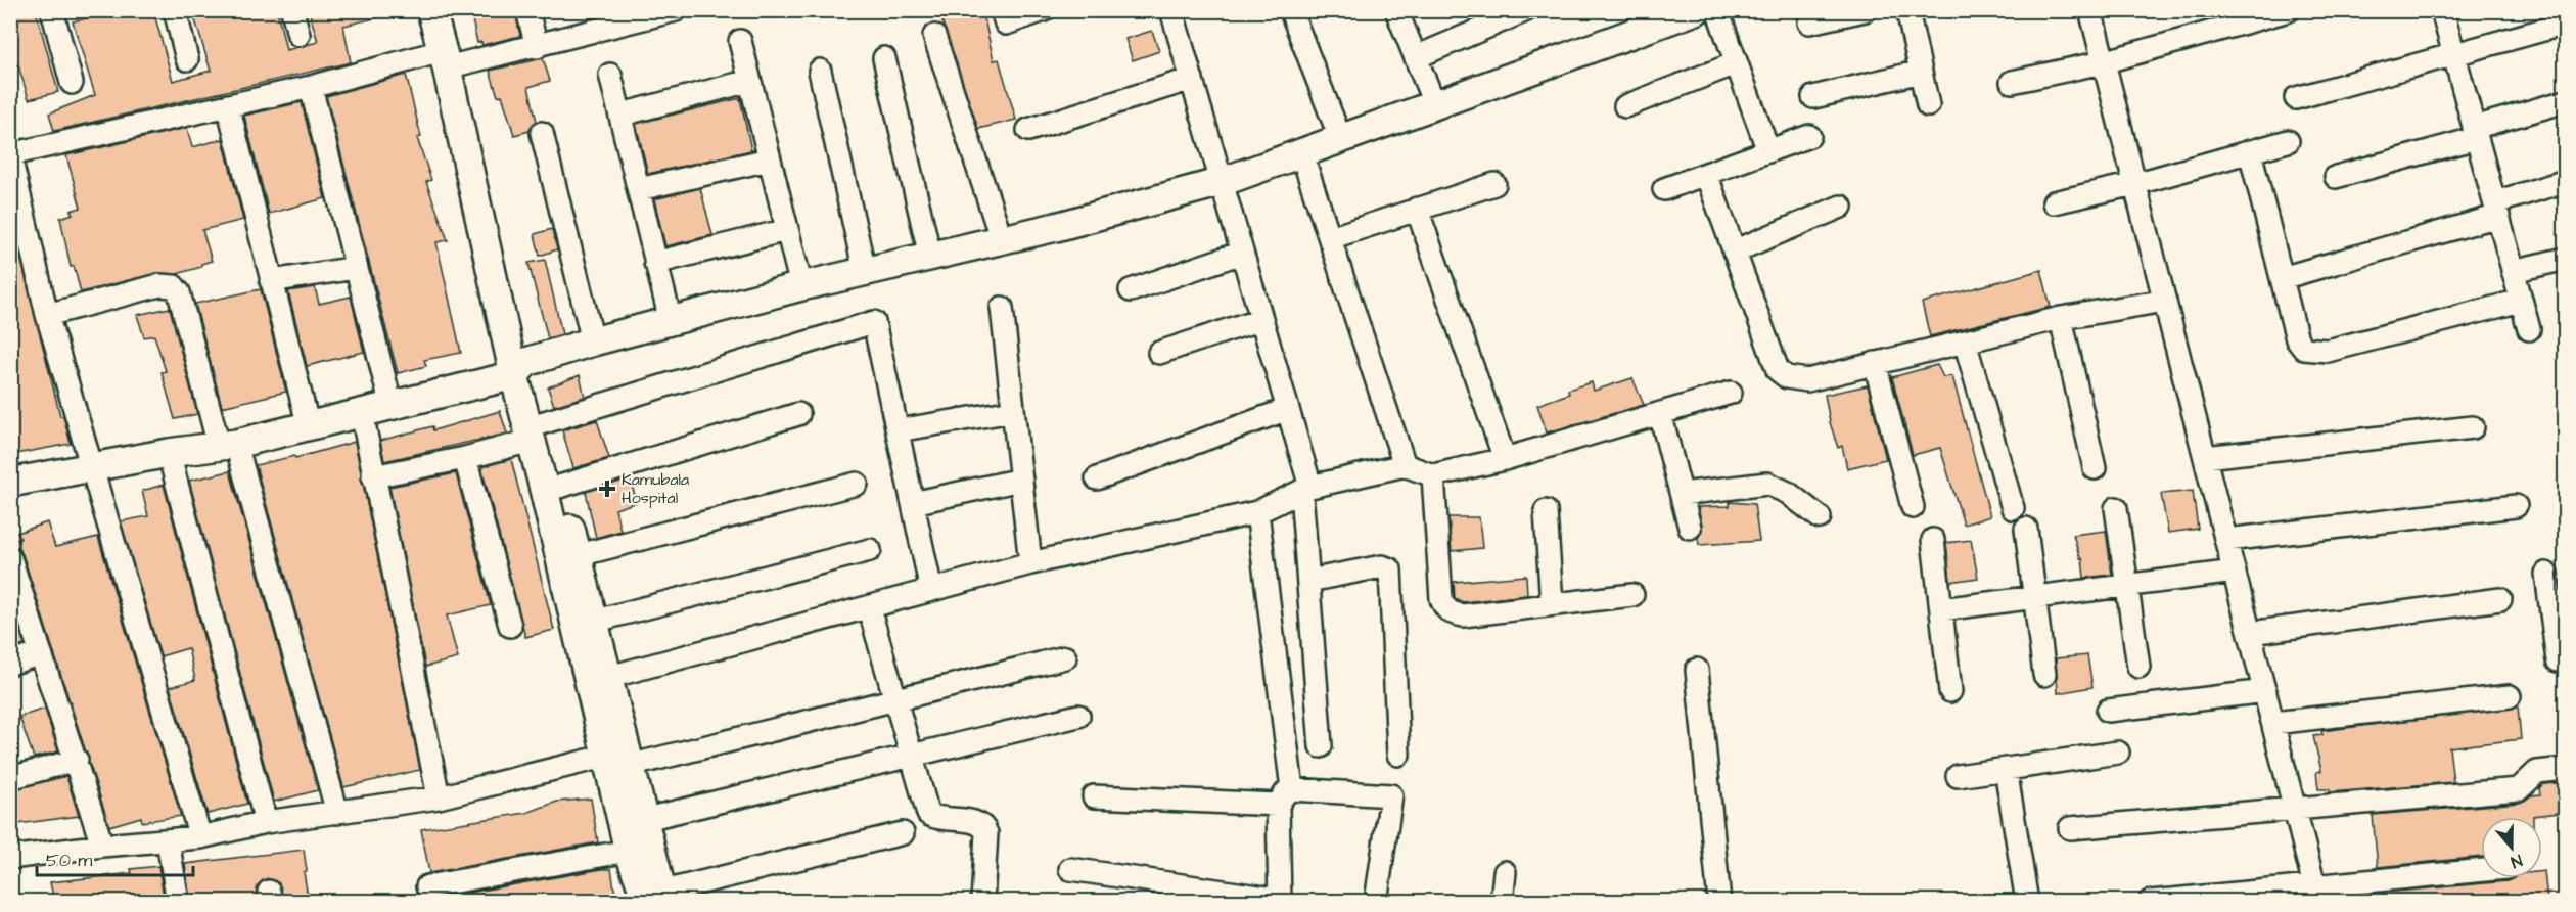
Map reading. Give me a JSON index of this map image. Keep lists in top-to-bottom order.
{
  "places": {
    "health": ["Kamubala Hospital"]
  },
  "scale_bar": "50 m",
  "north": "bottom"
}
